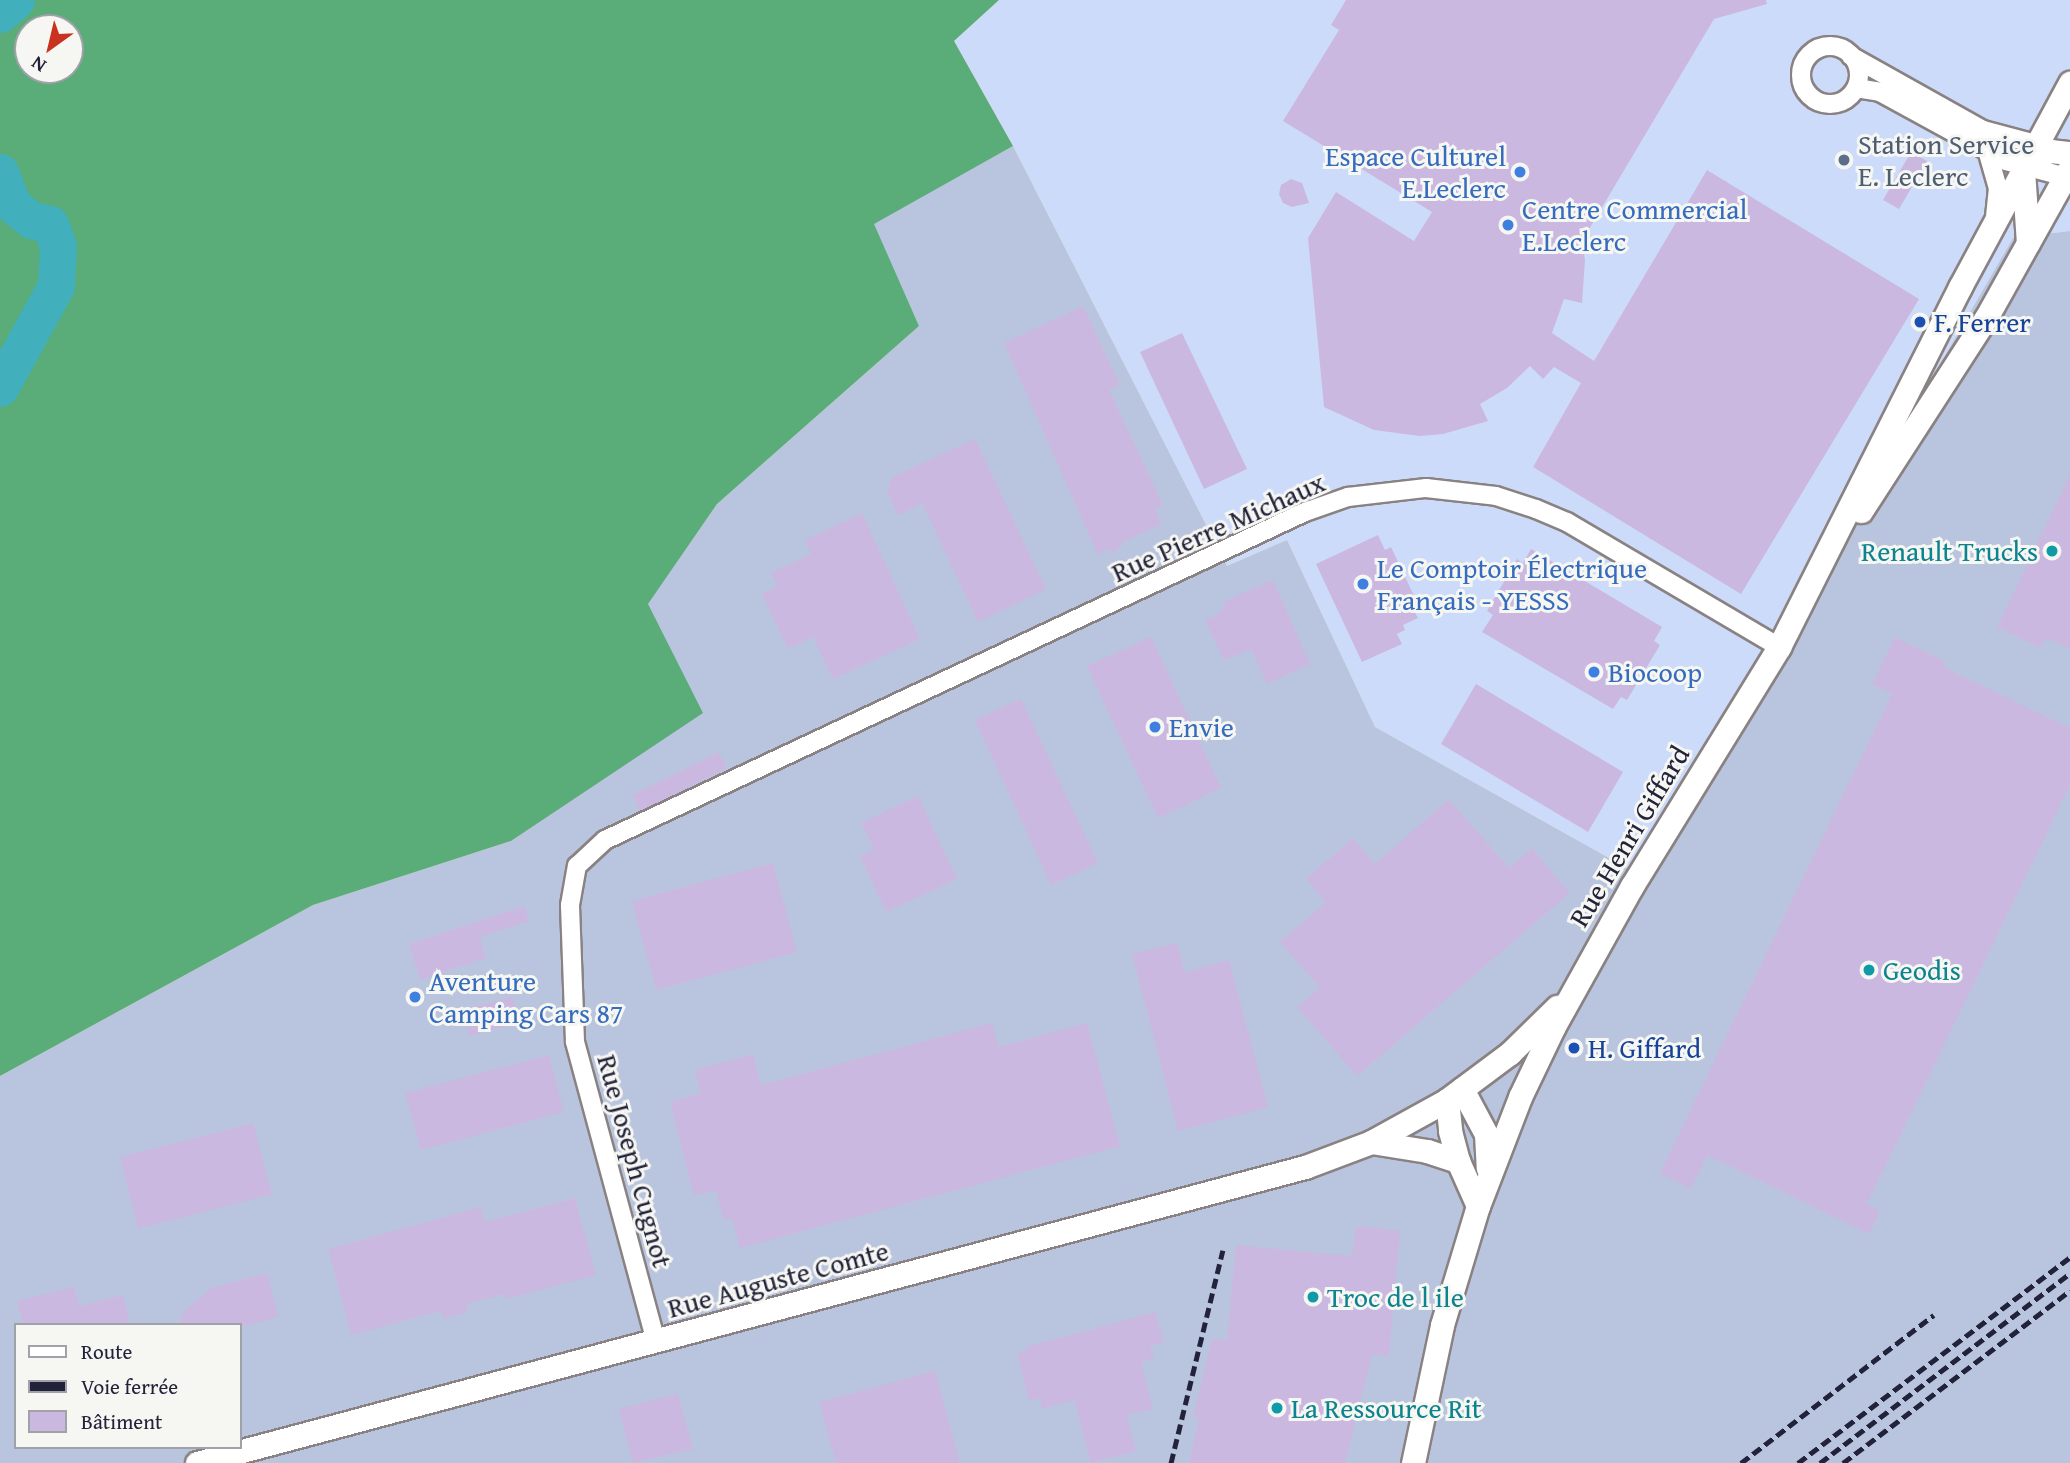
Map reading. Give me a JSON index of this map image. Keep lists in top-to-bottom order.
{
  "streets": {
    "street": [
      "Rue Pierre Michaux",
      "Rue Henri Giffard",
      "Rue Joseph Cugnot",
      "Rue Auguste Comte"
    ]
  },
  "crossings": [
    ["Rue Pierre Michaux", "Rue Henri Giffard"],
    ["Rue Pierre Michaux", "Rue Joseph Cugnot"],
    ["Rue Henri Giffard", "Rue Auguste Comte"],
    ["Rue Joseph Cugnot", "Rue Auguste Comte"]
  ],
  "places": [
    "Station Service E. Leclerc",
    "Espace Culturel E.Leclerc",
    "Centre Commercial E.Leclerc",
    "F. Ferrer",
    "Renault Trucks",
    "Le Comptoir Électrique Français - YESSS",
    "Biocoop",
    "Envie",
    "Geodis",
    "Aventure Camping Cars 87",
    "H. Giffard",
    "Troc de l ile",
    "La Ressource Rit"
  ],
  "legend": ["Route", "Voie ferrée", "Bâtiment"],
  "north": "bottom left"
}
